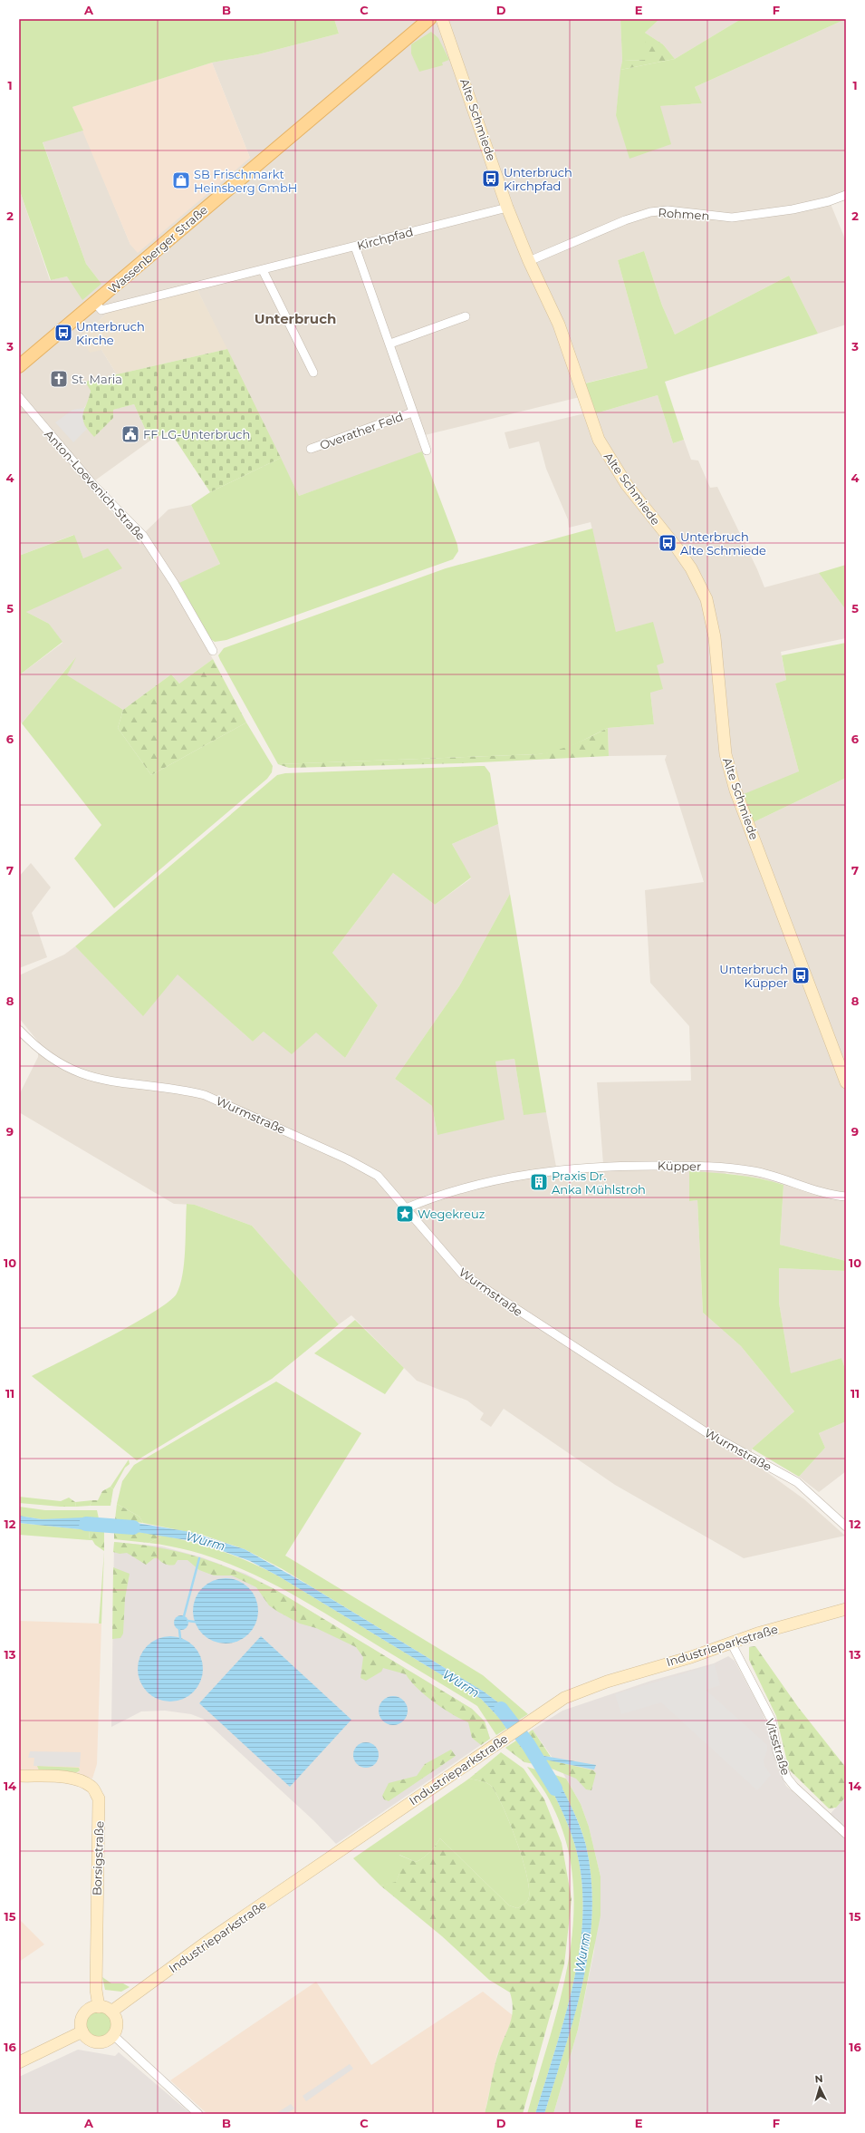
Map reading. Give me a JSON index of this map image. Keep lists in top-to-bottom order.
{
  "streets": {
    "main road": ["Wassenberger Straße"],
    "street": [
      "Alte Schmiede",
      "Rohmen",
      "Kirchpfad",
      "Overather Feld",
      "Anton-Loevenich-Straße",
      "Wurmstraße",
      "Küpper",
      "Industrieparkstraße",
      "Vitsstraße",
      "Borsigstraße"
    ]
  },
  "crossings": [
    ["Alte Schmiede", "Rohmen"],
    ["Alte Schmiede", "Kirchpfad"],
    ["Kirchpfad", "Wassenberger Straße"],
    ["Kirchpfad", "Overather Feld"],
    ["Wurmstraße", "Küpper"],
    ["Industrieparkstraße", "Vitsstraße"],
    ["Industrieparkstraße", "Borsigstraße"]
  ],
  "districts": ["Unterbruch"],
  "water": ["Wurm"],
  "places": {
    "bus stop": [
      "Unterbruch Kirchpfad",
      "Unterbruch Kirche",
      "Unterbruch Alte Schmiede",
      "Unterbruch Küpper"
    ],
    "shop": ["SB Frischmarkt Heinsberg GmbH"],
    "church": ["St. Maria"],
    "public building": ["FF LG-Unterbruch"],
    "building": ["Praxis Dr. Anka Mühlstroh"],
    "place": ["Wegekreuz"]
  },
  "north": "top",
  "grid": {
    "columns": [
      "A",
      "B",
      "C",
      "D",
      "E",
      "F"
    ],
    "rows": [
      "1",
      "2",
      "3",
      "4",
      "5",
      "6",
      "7",
      "8",
      "9",
      "10",
      "11",
      "12",
      "13",
      "14",
      "15",
      "16"
    ]
  }
}
